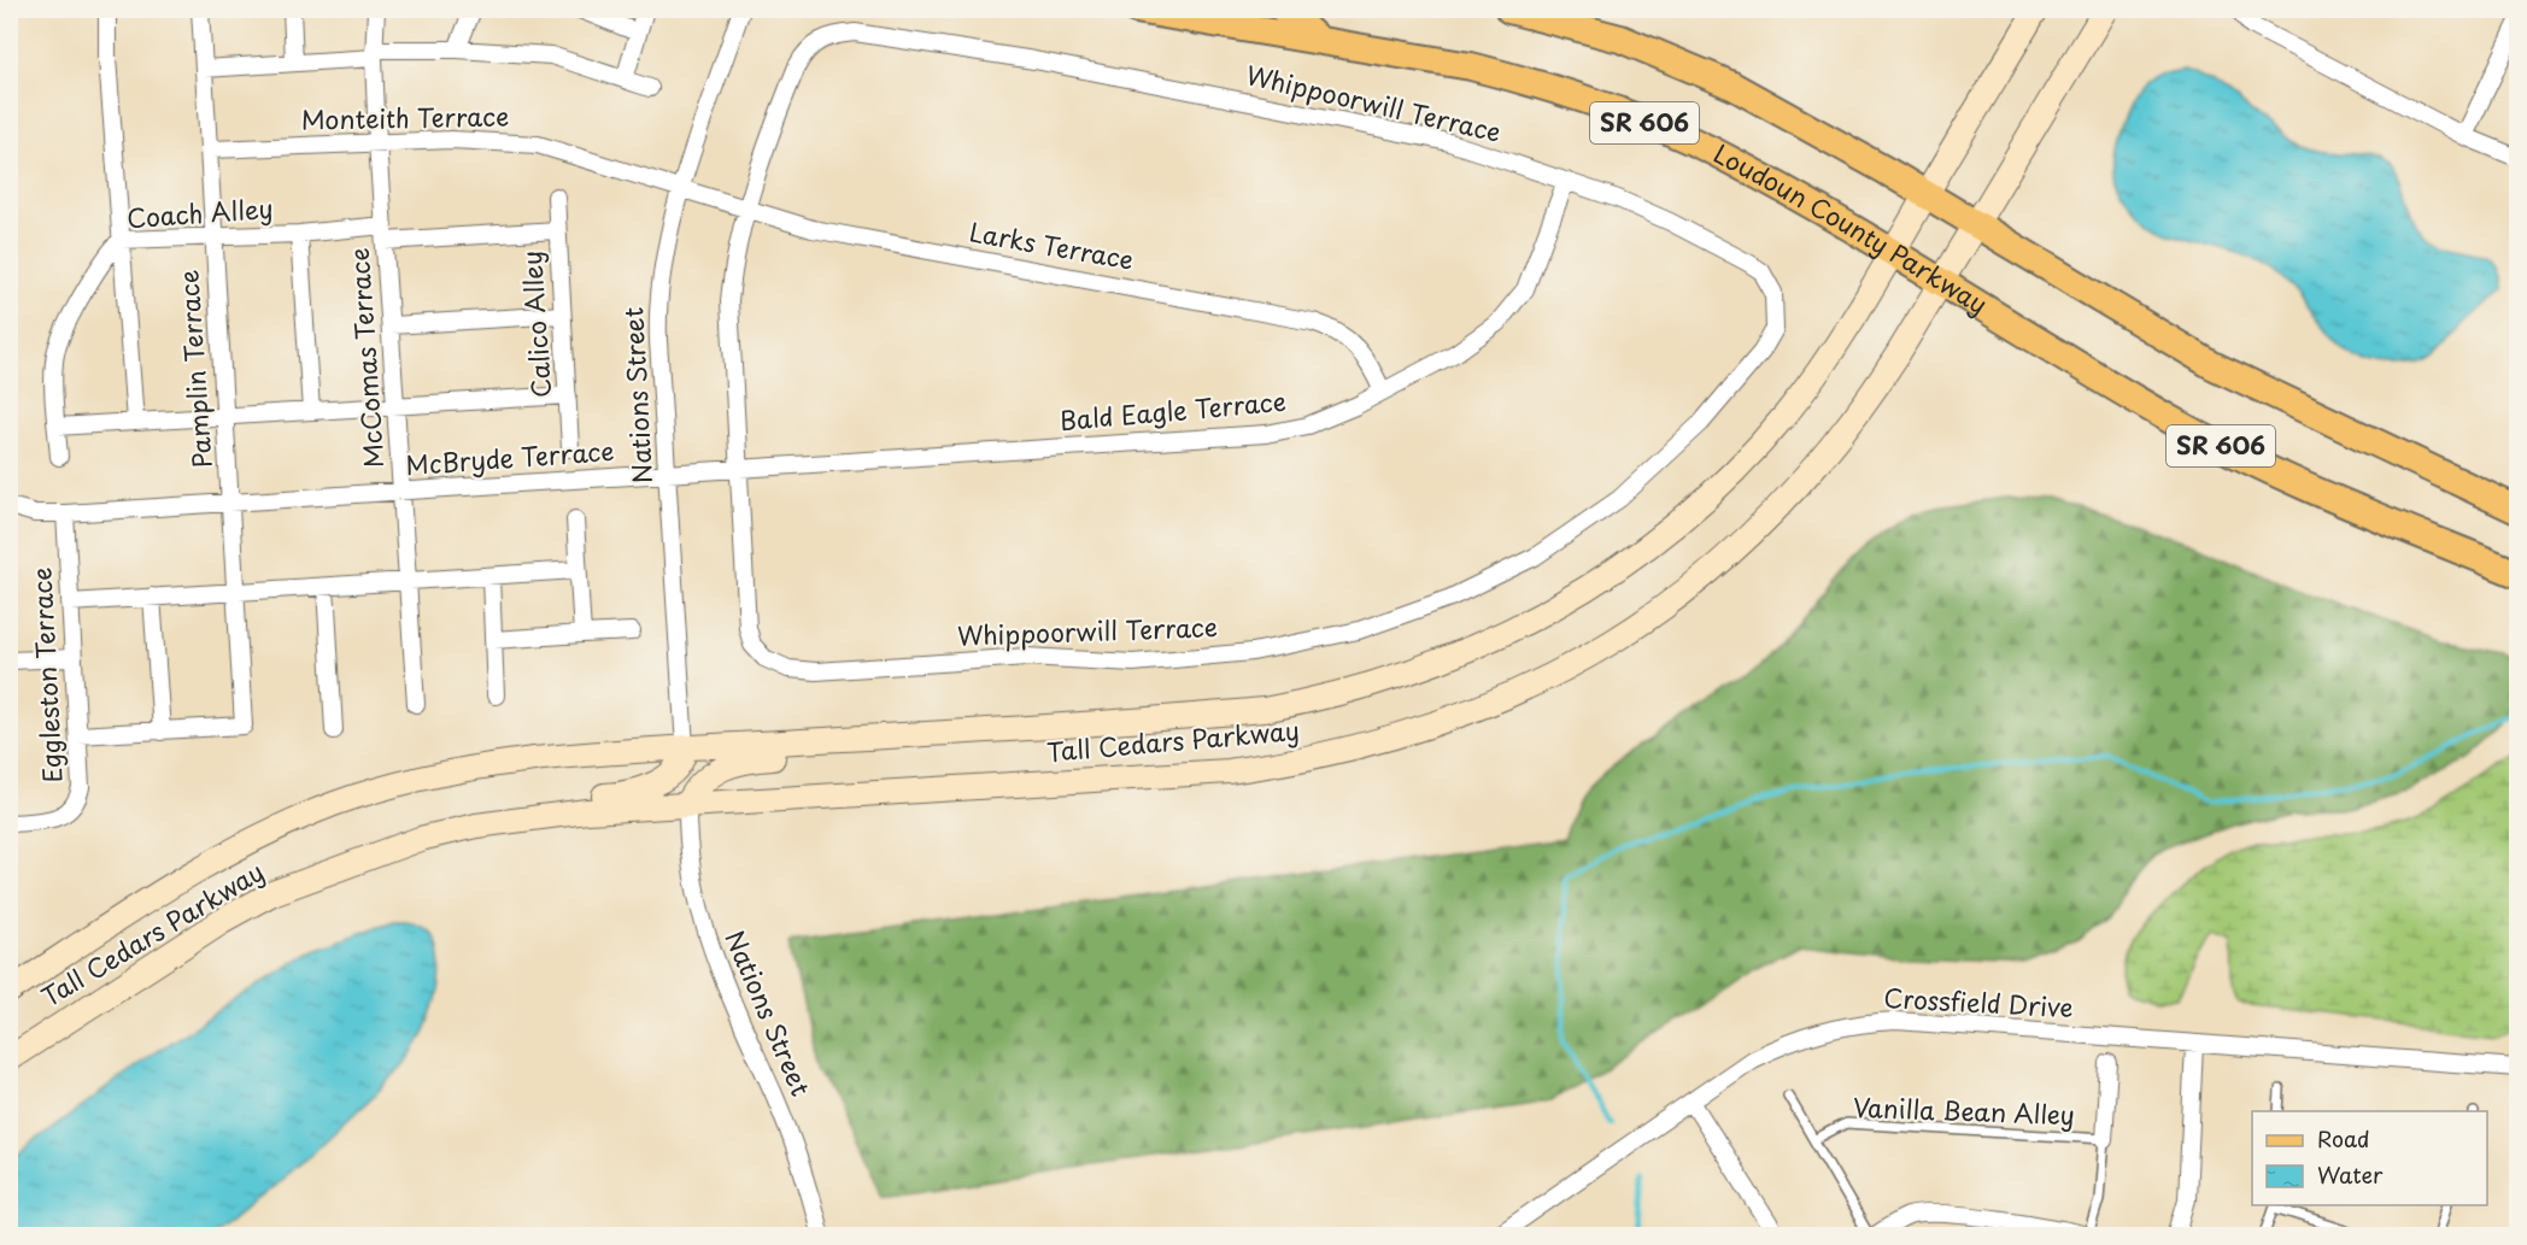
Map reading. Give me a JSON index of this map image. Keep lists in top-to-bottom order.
{
  "streets": {
    "main road": ["SR 606", "Loudoun County Parkway", "Tall Cedars Parkway"],
    "street": [
      "Whippoorwill Terrace",
      "Monteith Terrace",
      "Coach Alley",
      "Larks Terrace",
      "Calico Alley",
      "McComas Terrace",
      "Pamplin Terrace",
      "Nations Street",
      "Bald Eagle Terrace",
      "McBryde Terrace",
      "Eggleston Terrace",
      "Crossfield Drive"
    ],
    "lane": ["Vanilla Bean Alley"]
  },
  "crossings": [
    ["Whippoorwill Terrace", "Larks Terrace"],
    ["Whippoorwill Terrace", "Bald Eagle Terrace"],
    ["Monteith Terrace", "Larks Terrace"],
    ["Monteith Terrace", "McComas Terrace"],
    ["Monteith Terrace", "Pamplin Terrace"],
    ["Monteith Terrace", "Nations Street"],
    ["SR 606", "Tall Cedars Parkway"],
    ["Coach Alley", "Calico Alley"],
    ["Coach Alley", "McComas Terrace"],
    ["Coach Alley", "Pamplin Terrace"],
    ["Loudoun County Parkway", "Tall Cedars Parkway"],
    ["Larks Terrace", "Nations Street"],
    ["Larks Terrace", "Bald Eagle Terrace"],
    ["McComas Terrace", "McBryde Terrace"],
    ["Pamplin Terrace", "McBryde Terrace"],
    ["Nations Street", "Bald Eagle Terrace"],
    ["Nations Street", "McBryde Terrace"],
    ["Nations Street", "Tall Cedars Parkway"],
    ["Bald Eagle Terrace", "McBryde Terrace"],
    ["McBryde Terrace", "Eggleston Terrace"]
  ],
  "legend": ["Road", "Water"]
}
